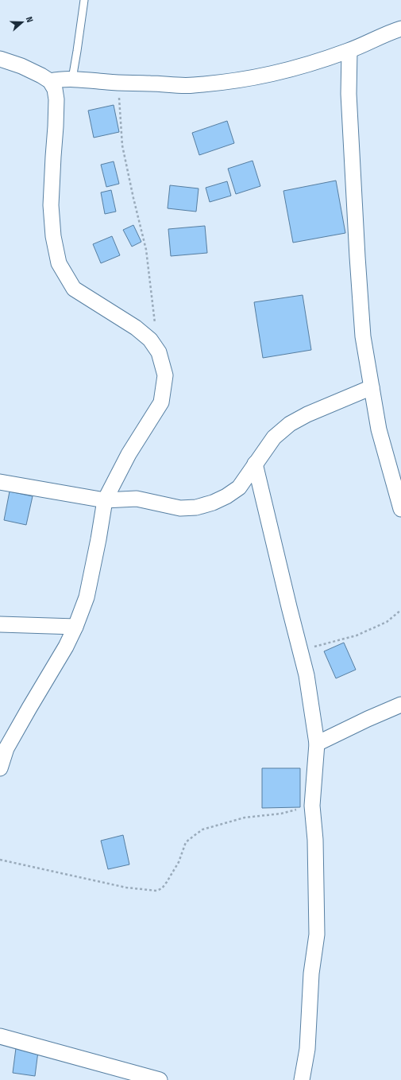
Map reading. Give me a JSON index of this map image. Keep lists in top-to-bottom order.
{
  "north": "right"
}
